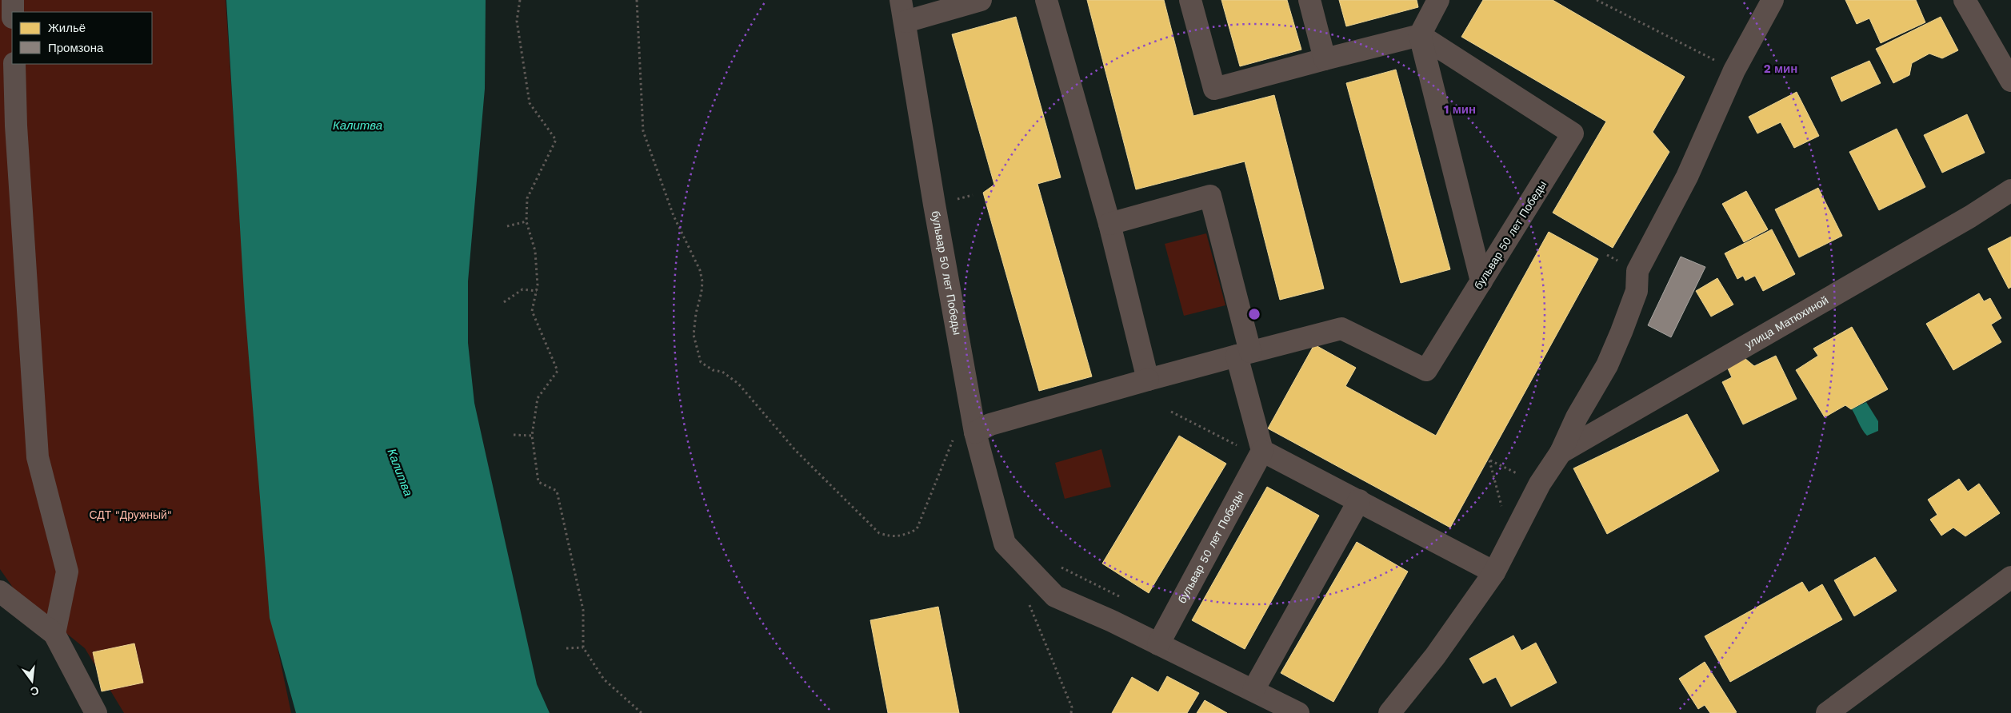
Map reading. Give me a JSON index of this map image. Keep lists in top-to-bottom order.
{
  "streets": {
    "street": ["бульвар 50 лет Победы", "улица Матюхиной"]
  },
  "water": ["Калитва"],
  "parks": ["СДТ \"Дружный\""],
  "legend": ["Жильё", "Промзона"],
  "north": "bottom",
  "rings": ["2 мин", "1 мин"]
}
